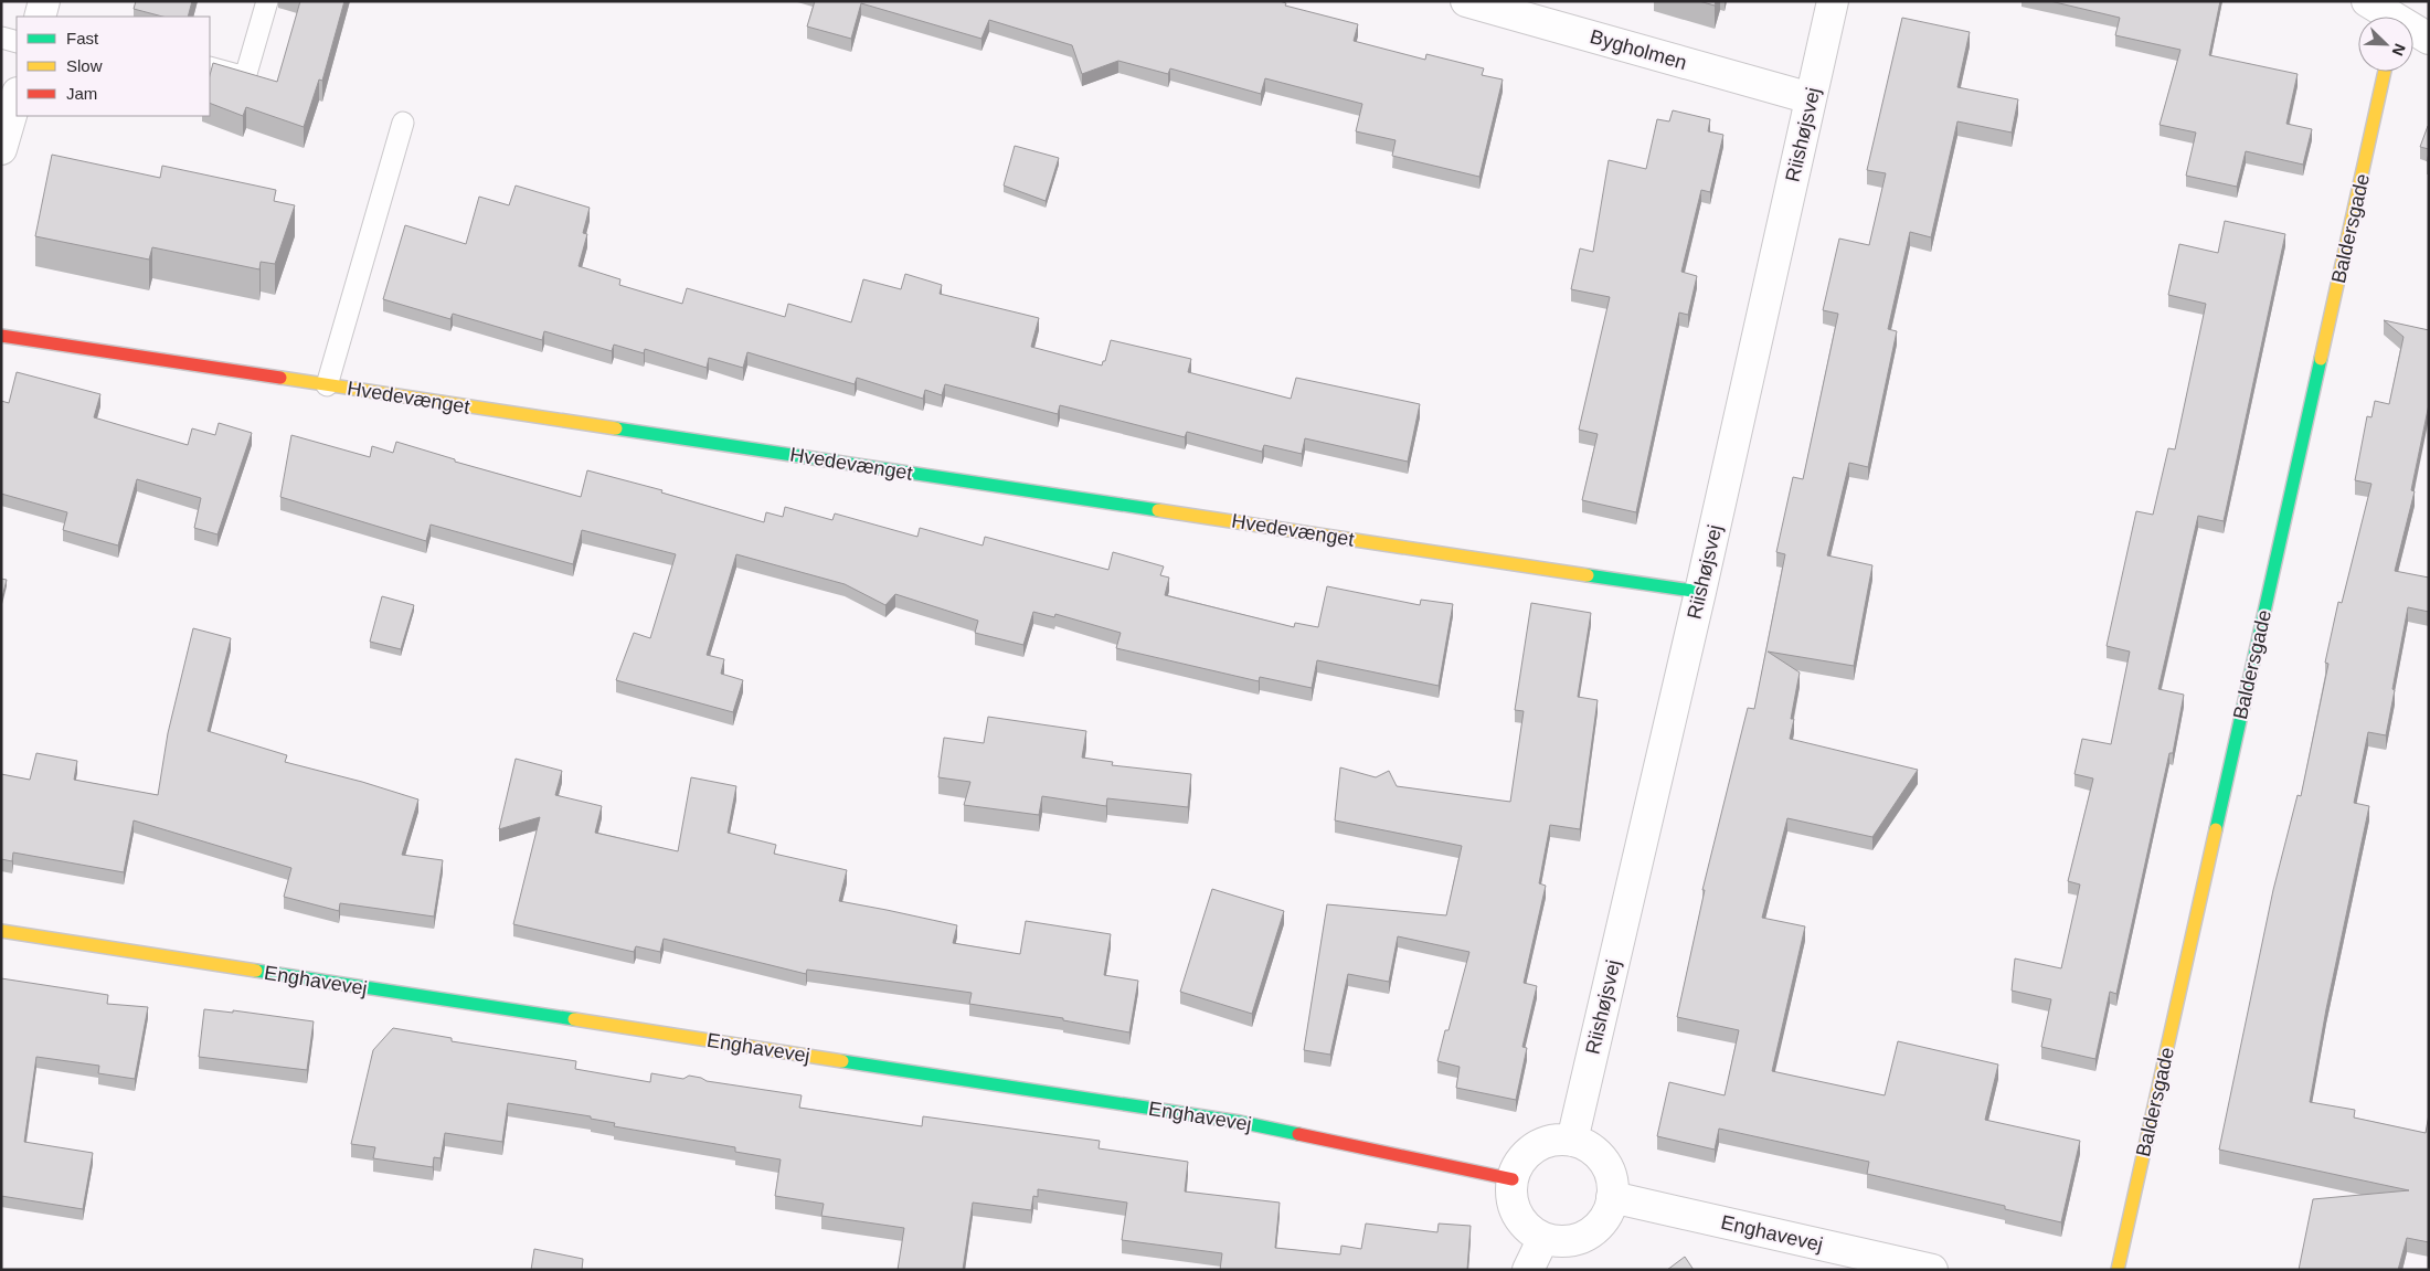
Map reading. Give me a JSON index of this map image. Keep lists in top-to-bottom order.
{
  "streets": {
    "street": [
      "Bygholmen",
      "Riishøjsvej",
      "Baldersgade",
      "Hvedevænget",
      "Enghavevej"
    ]
  },
  "crossings": [
    ["Bygholmen", "Riishøjsvej"],
    ["Riishøjsvej", "Hvedevænget"],
    ["Riishøjsvej", "Enghavevej"]
  ],
  "legend": ["Fast", "Slow", "Jam"],
  "north": "bottom right"
}
